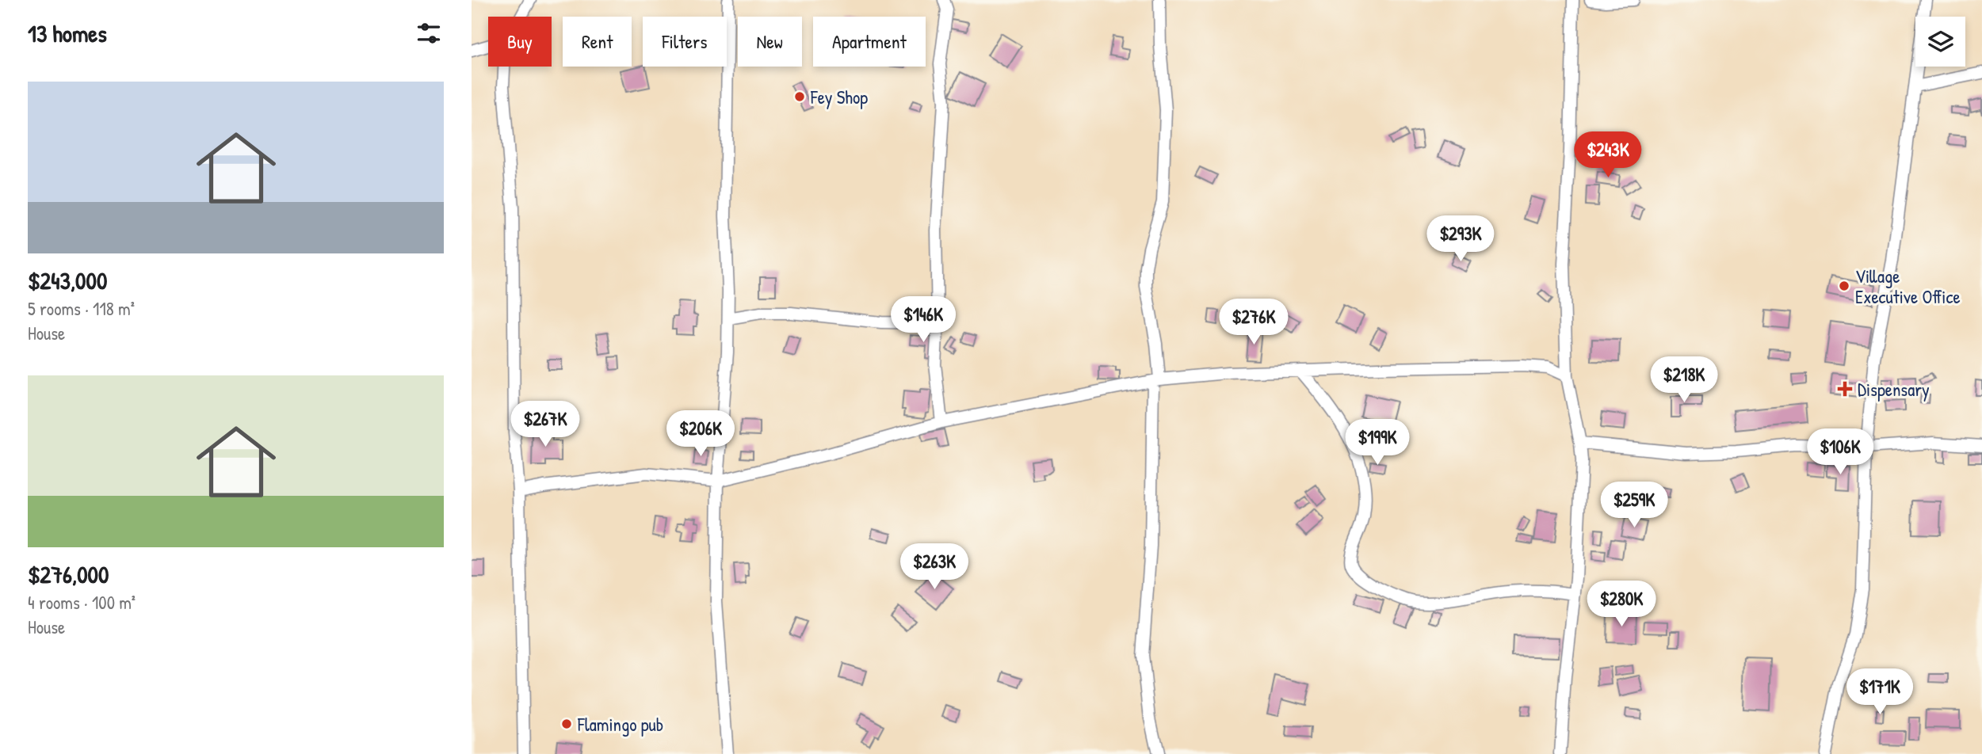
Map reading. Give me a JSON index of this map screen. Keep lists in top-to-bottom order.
{
  "places": {
    "other": ["Fey Shop", "Village Executive Office", "Flamingo pub"],
    "health": ["Dispensary"]
  },
  "page": {
    "heading": "13 homes",
    "chip": [
      "Buy",
      "Rent",
      "Filters",
      "New",
      "Apartment"
    ],
    "list": [
      {
        "name": "$243,000",
        "note": "5 rooms · 118 m² · House"
      },
      {
        "name": "$276,000",
        "note": "4 rooms · 100 m² · House"
      }
    ],
    "price": [
      "$243K",
      "$293K",
      "$146K",
      "$276K",
      "$218K",
      "$267K",
      "$206K",
      "$199K",
      "$106K",
      "$259K",
      "$263K",
      "$280K",
      "$171K"
    ]
  }
}
